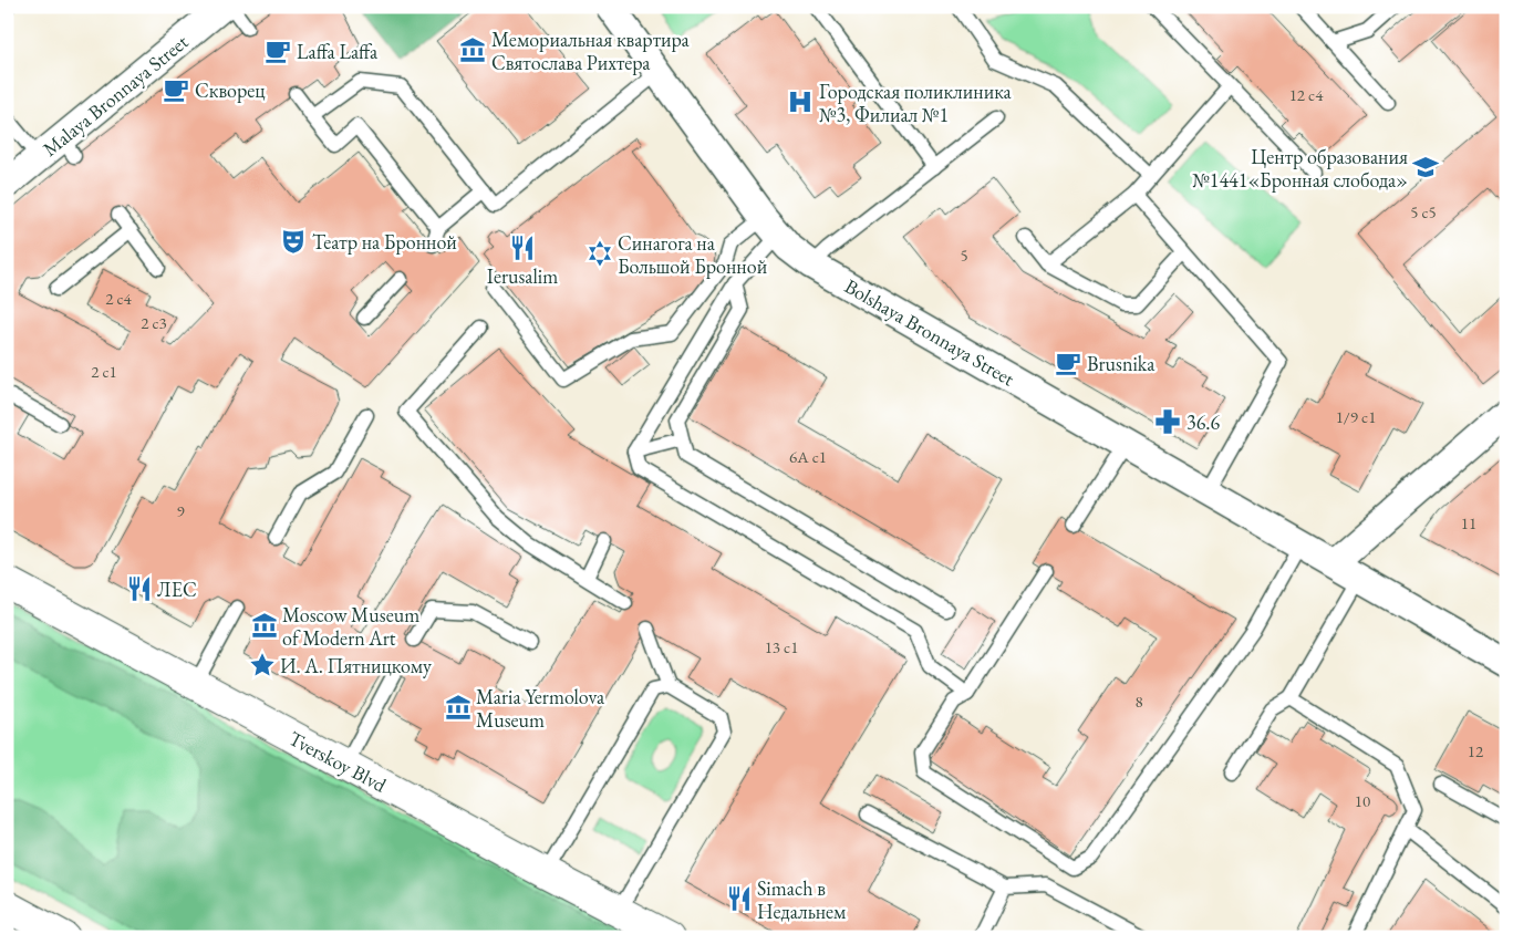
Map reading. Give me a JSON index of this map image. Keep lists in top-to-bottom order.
{
  "streets": {
    "main road": ["Tverskoy Blvd"],
    "street": ["Malaya Bronnaya Street", "Bolshaya Bronnaya Street"]
  },
  "places": {
    "museum": ["Мемориальная квартира Святослава Рихтера", "Moscow Museum of Modern Art", "Maria Yermolova Museum"],
    "cafe": ["Laffa Laffa", "Скворец", "Brusnika"],
    "hospital": ["Городская поликлиника №3, Филиал №1"],
    "school or university": ["Центр образования №1441«Бронная слобода»"],
    "theatre": ["Театр на Бронной"],
    "restaurant": ["Ierusalim", "ЛЕС", "Simach в Недальнем"],
    "synagogue": ["Синагога на Большой Бронной"],
    "pharmacy": ["36.6"],
    "place": ["И. А. Пятницкому"]
  },
  "house_numbers": [
    "12 с4",
    "5 с5",
    "5",
    "2 с4",
    "2 с3",
    "2 с1",
    "1/9 с1",
    "6А с1",
    "9",
    "11",
    "13 с1",
    "8",
    "12",
    "10"
  ]
}
